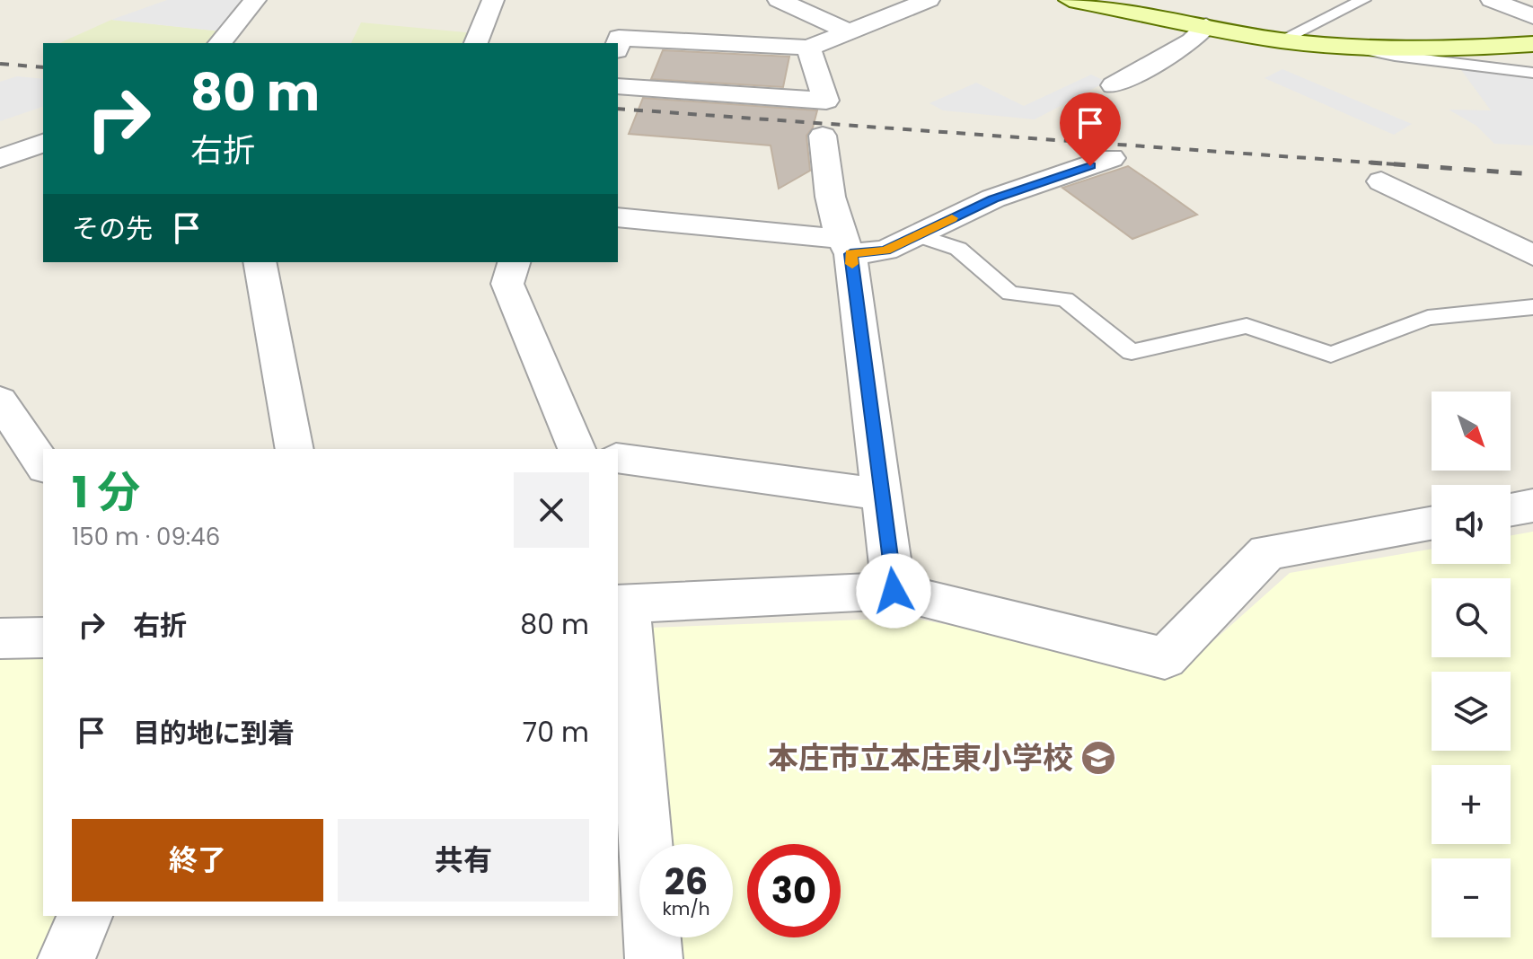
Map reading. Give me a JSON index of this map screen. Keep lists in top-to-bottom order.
{
  "places": {
    "school or university": ["本庄市立本庄東小学校"]
  },
  "north": "bottom right",
  "page": {
    "turn": ["80 m", "右折"],
    "then": "その先",
    "map_buttons": ["+", "−"],
    "heading": ["1 分", "150 m · 09:46"],
    "list": [
      {
        "name": "右折",
        "value": "80 m"
      },
      {
        "name": "目的地に到着",
        "value": "70 m"
      }
    ],
    "buttons": ["終了", "共有"],
    "speed": "26 km/h",
    "limit": "30"
  }
}
